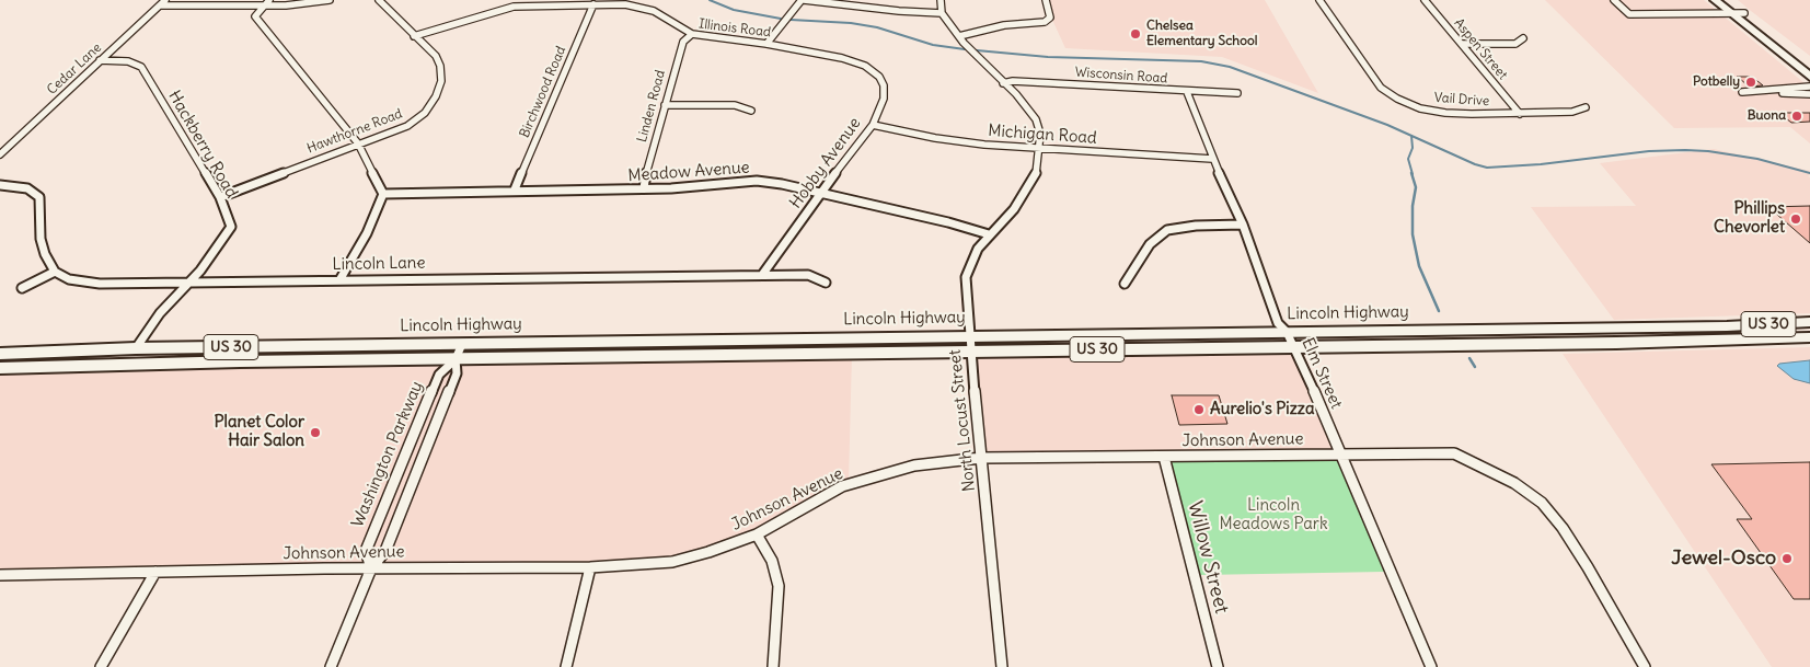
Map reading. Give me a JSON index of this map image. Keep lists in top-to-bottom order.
{
  "streets": {
    "main road": ["Lincoln Highway", "US 30"],
    "street": [
      "Illinois Road",
      "Aspen Street",
      "Cedar Lane",
      "Wisconsin Road",
      "Birchwood Road",
      "Vail Drive",
      "Linden Road",
      "Hawthorne Road",
      "Michigan Road",
      "Hackberry Road",
      "Hobby Avenue",
      "Meadow Avenue",
      "Lincoln Lane",
      "Elm Street",
      "North Locust Street",
      "Johnson Avenue",
      "Washington Parkway",
      "Willow Street"
    ]
  },
  "crossings": [
    ["Illinois Road", "Birchwood Road"],
    ["Illinois Road", "Linden Road"],
    ["Illinois Road", "Hawthorne Road"],
    ["Illinois Road", "Hobby Avenue"],
    ["Aspen Street", "Vail Drive"],
    ["Cedar Lane", "Hackberry Road"],
    ["Wisconsin Road", "Elm Street"],
    ["Wisconsin Road", "North Locust Street"],
    ["Birchwood Road", "Meadow Avenue"],
    ["Linden Road", "Meadow Avenue"],
    ["Hawthorne Road", "Hackberry Road"],
    ["Michigan Road", "Hobby Avenue"],
    ["Michigan Road", "Elm Street"],
    ["Michigan Road", "North Locust Street"],
    ["Hackberry Road", "Lincoln Lane"],
    ["Hackberry Road", "Lincoln Highway"],
    ["Hobby Avenue", "Meadow Avenue"],
    ["Hobby Avenue", "Lincoln Lane"],
    ["Meadow Avenue", "North Locust Street"],
    ["Lincoln Highway", "Elm Street"],
    ["Lincoln Highway", "North Locust Street"],
    ["Lincoln Highway", "Washington Parkway"],
    ["Elm Street", "Johnson Avenue"],
    ["North Locust Street", "Johnson Avenue"],
    ["Johnson Avenue", "Washington Parkway"],
    ["Johnson Avenue", "Willow Street"]
  ],
  "parks": ["Lincoln Meadows Park"],
  "places": [
    "Chelsea Elementary School",
    "Potbelly",
    "Buona",
    "Phillips Chevorlet",
    "Aurelio's Pizza",
    "Planet Color Hair Salon",
    "Jewel-Osco"
  ]
}
